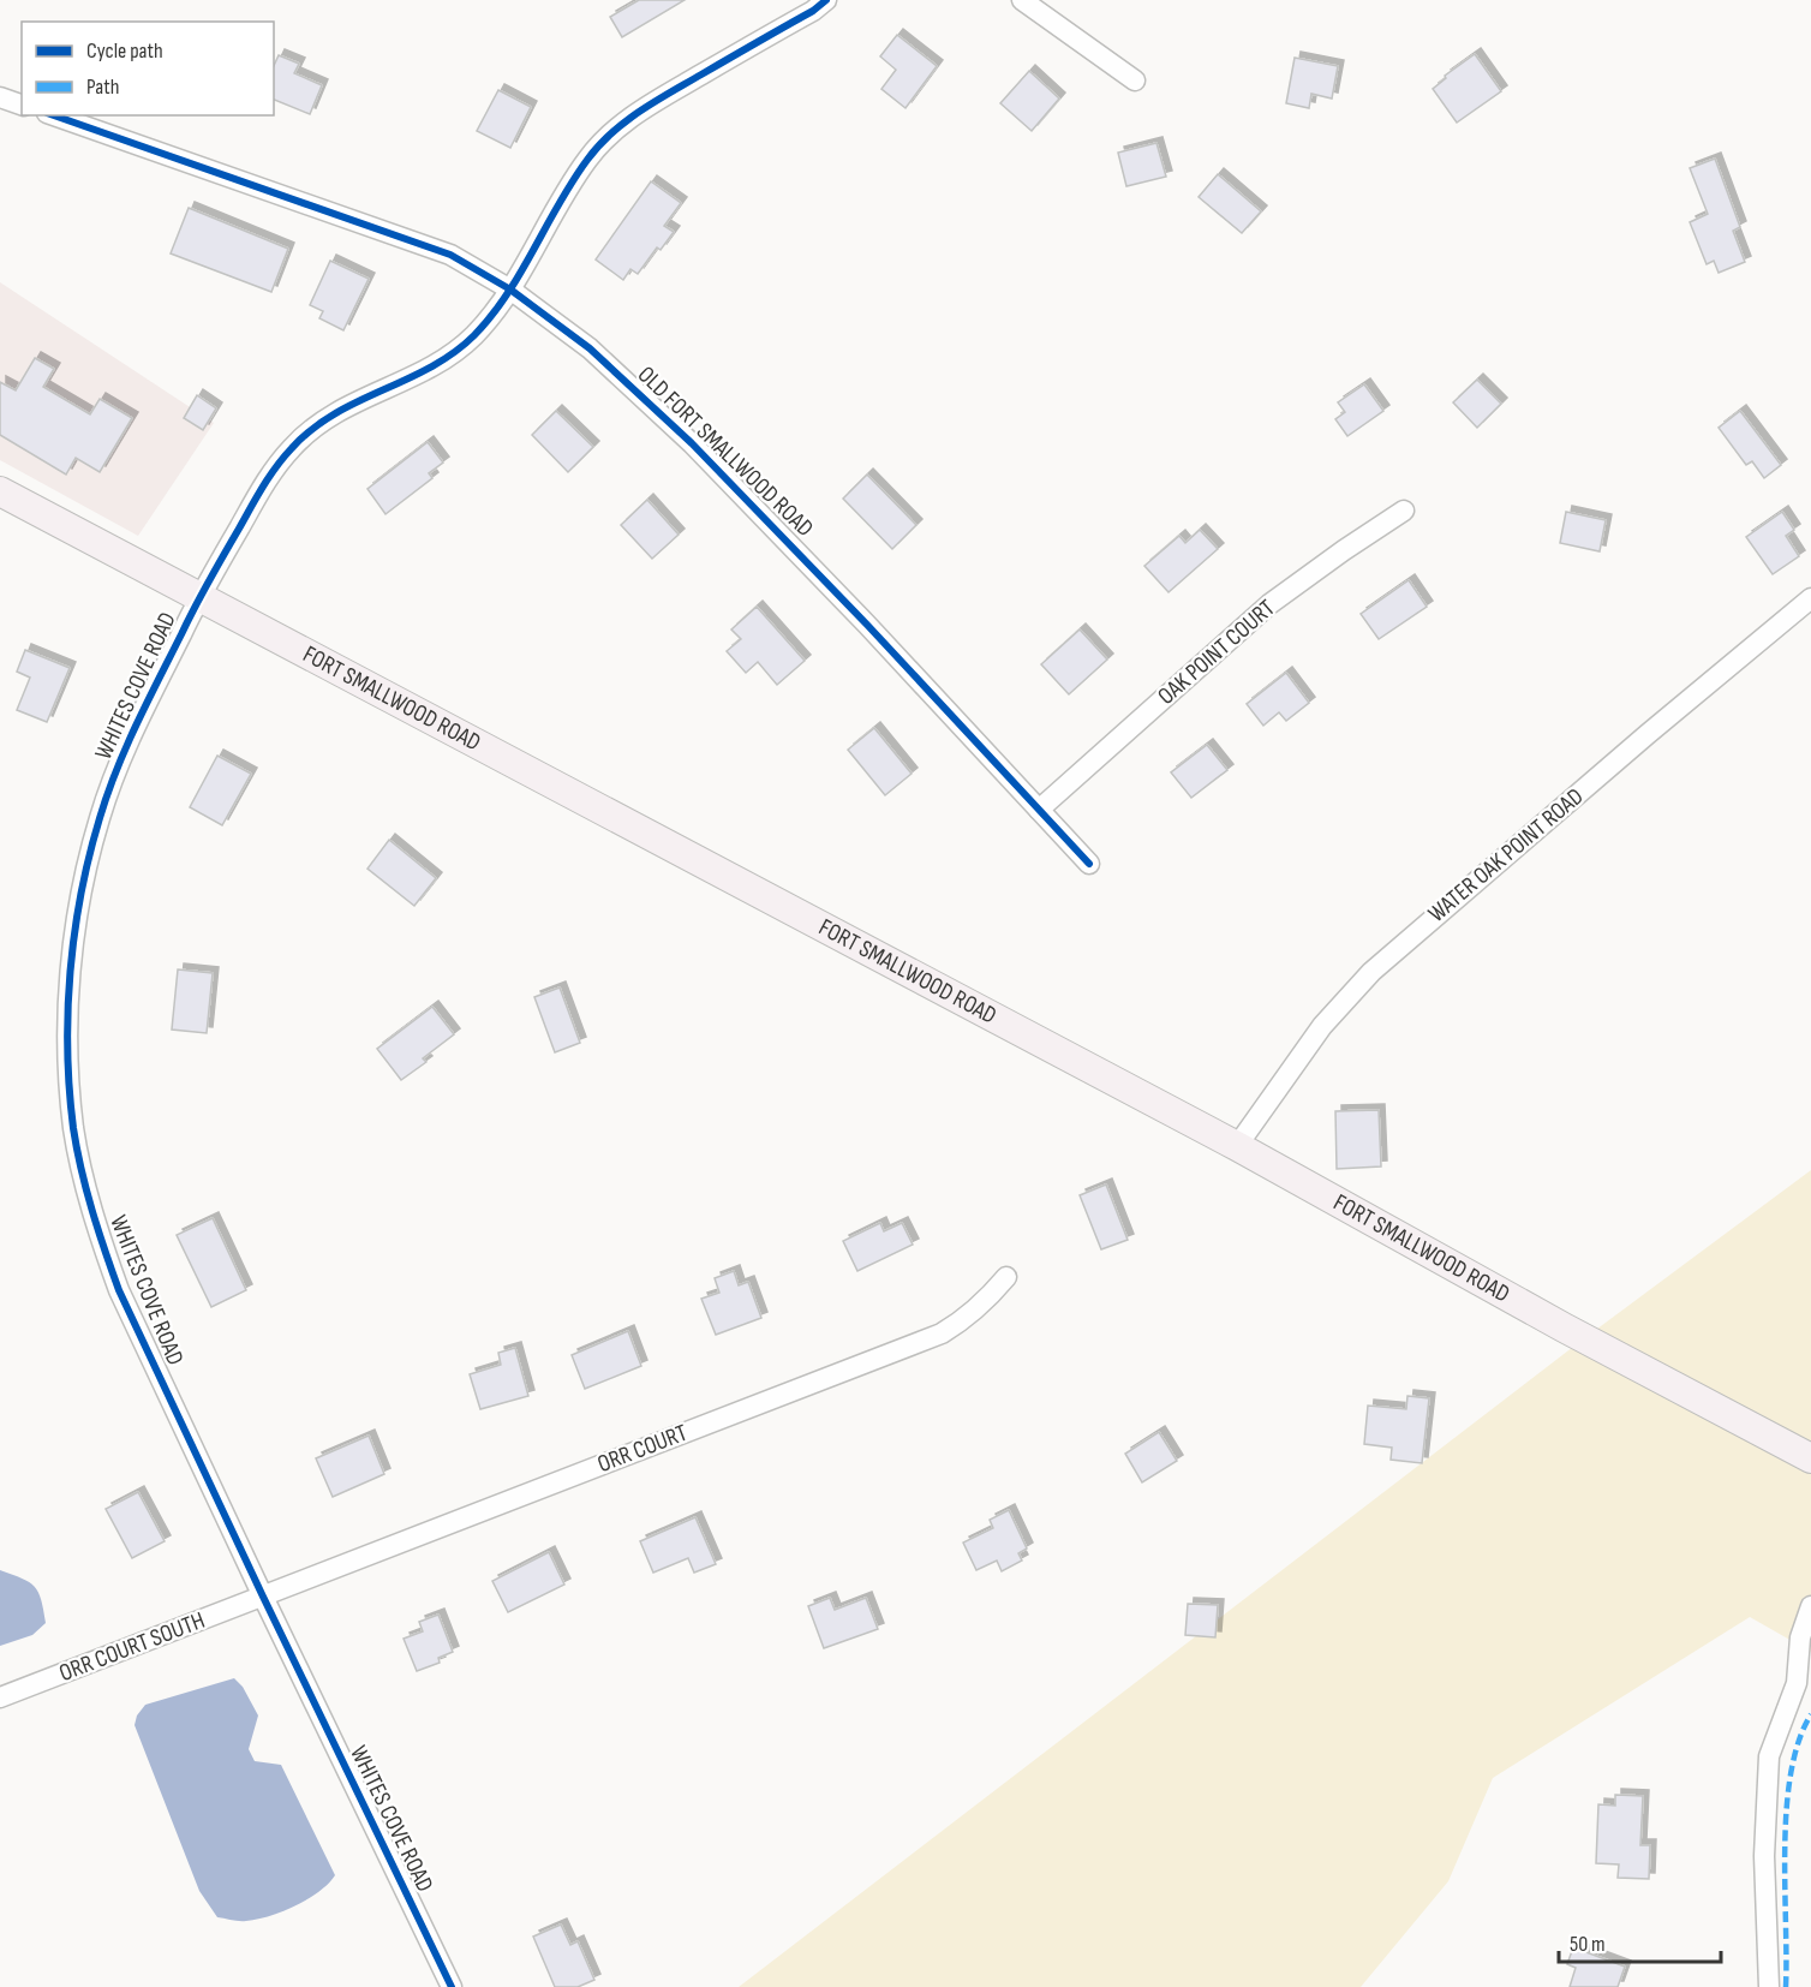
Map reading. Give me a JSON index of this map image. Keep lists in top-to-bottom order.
{
  "streets": {
    "main road": ["FORT SMALLWOOD ROAD"],
    "street": [
      "OLD FORT SMALLWOOD ROAD",
      "OAK POINT COURT",
      "WHITES COVE ROAD",
      "WATER OAK POINT ROAD",
      "ORR COURT",
      "ORR COURT SOUTH"
    ]
  },
  "crossings": [
    ["OLD FORT SMALLWOOD ROAD", "OAK POINT COURT"],
    ["OLD FORT SMALLWOOD ROAD", "WHITES COVE ROAD"],
    ["WHITES COVE ROAD", "FORT SMALLWOOD ROAD"],
    ["WHITES COVE ROAD", "ORR COURT"],
    ["WHITES COVE ROAD", "ORR COURT SOUTH"],
    ["FORT SMALLWOOD ROAD", "WATER OAK POINT ROAD"],
    ["ORR COURT", "ORR COURT SOUTH"]
  ],
  "legend": ["Cycle path", "Path"],
  "scale_bar": "50 m"
}
